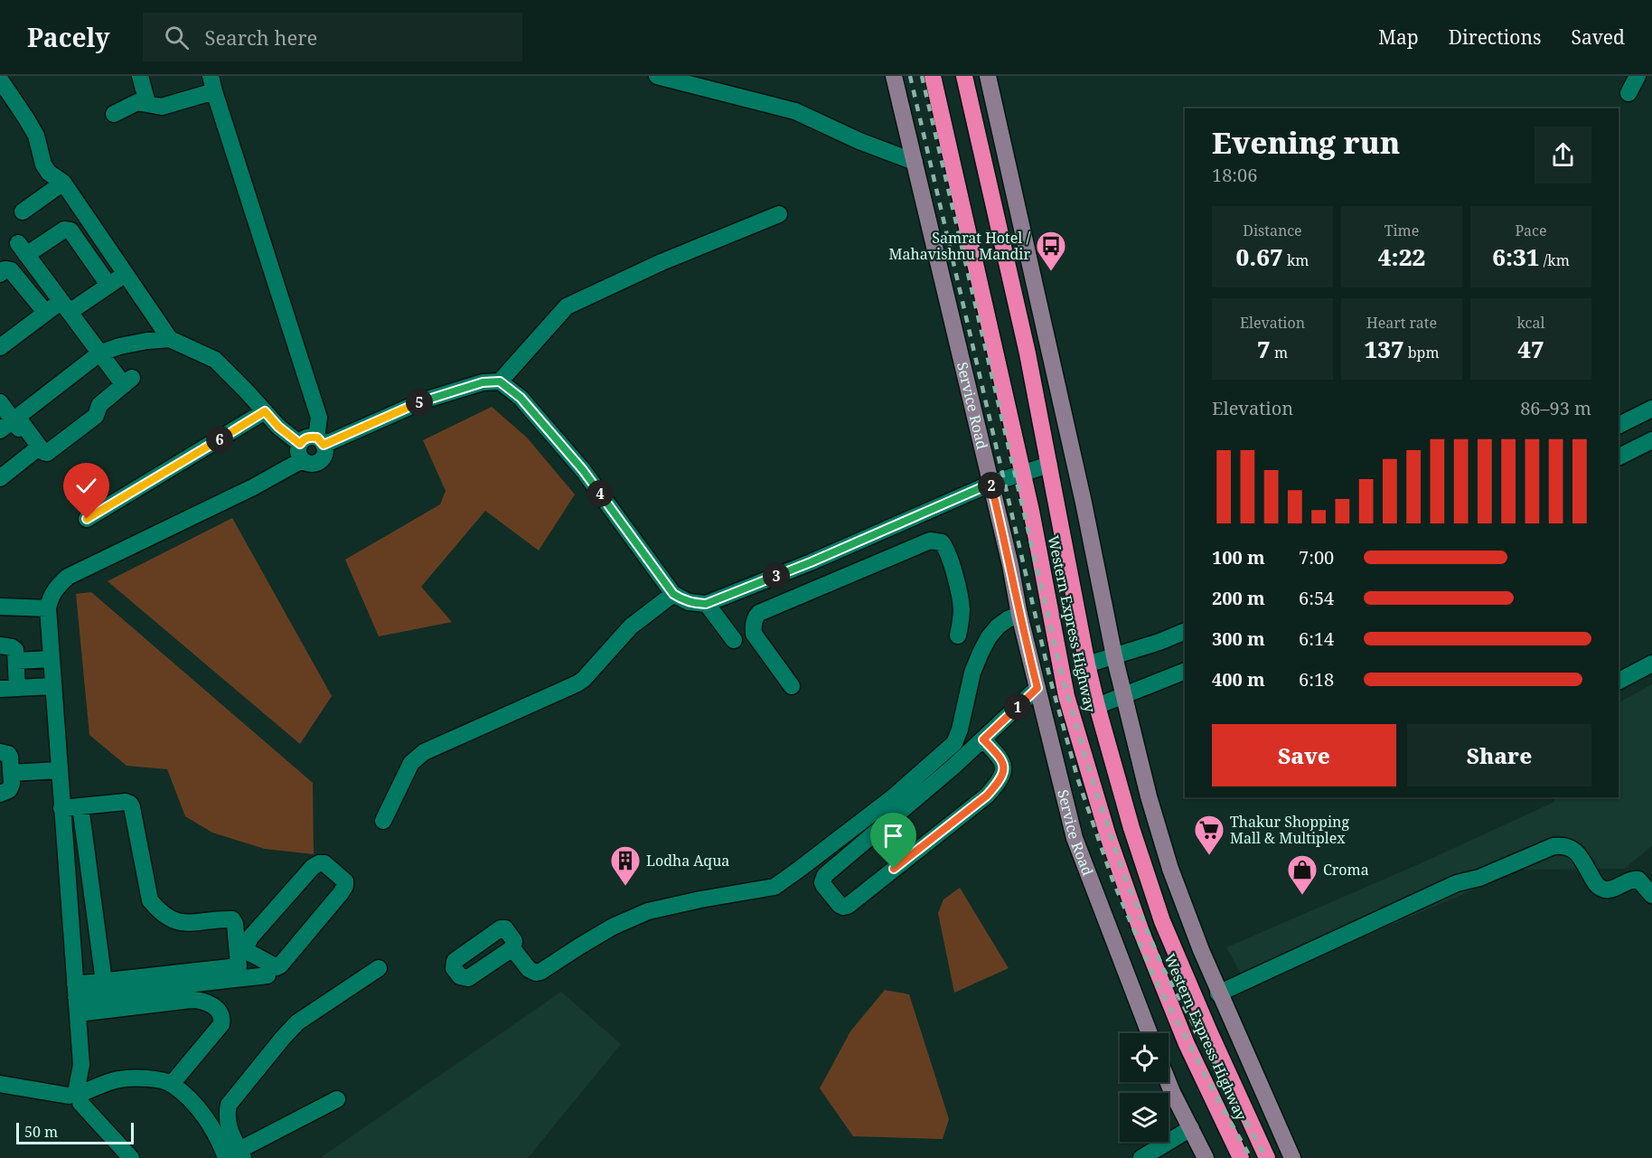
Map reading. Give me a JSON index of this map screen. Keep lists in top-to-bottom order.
{
  "streets": {
    "highway": ["Western Express Highway"],
    "main road": ["Service Road"]
  },
  "places": {
    "bus stop": ["Samrat Hotel / Mahavishnu Mandir"],
    "supermarket": ["Thakur Shopping Mall & Multiplex"],
    "building": ["Lodha Aqua"],
    "shop": ["Croma"]
  },
  "scale_bar": "50 m",
  "page": {
    "header": "Pacely",
    "search": "Search here",
    "nav": ["Map", "Directions", "Saved"],
    "heading": ["Evening run", "18:06"],
    "stats": [
      ["Distance", "0.67 km"],
      ["Time", "4:22"],
      ["Pace", "6:31 /km"],
      ["Elevation", "7 m"],
      ["Heart rate", "137 bpm"],
      ["kcal", "47"]
    ],
    "chart": ["Elevation", "86–93 m"],
    "pins": [
      "5",
      "6",
      "2",
      "4",
      "3",
      "1"
    ],
    "list": [
      {
        "name": "100 m",
        "note": "7:00"
      },
      {
        "name": "200 m",
        "note": "6:54"
      },
      {
        "name": "300 m",
        "note": "6:14"
      },
      {
        "name": "400 m",
        "note": "6:18"
      }
    ],
    "buttons": ["Save", "Share"],
    "scale": "50 m"
  }
}
